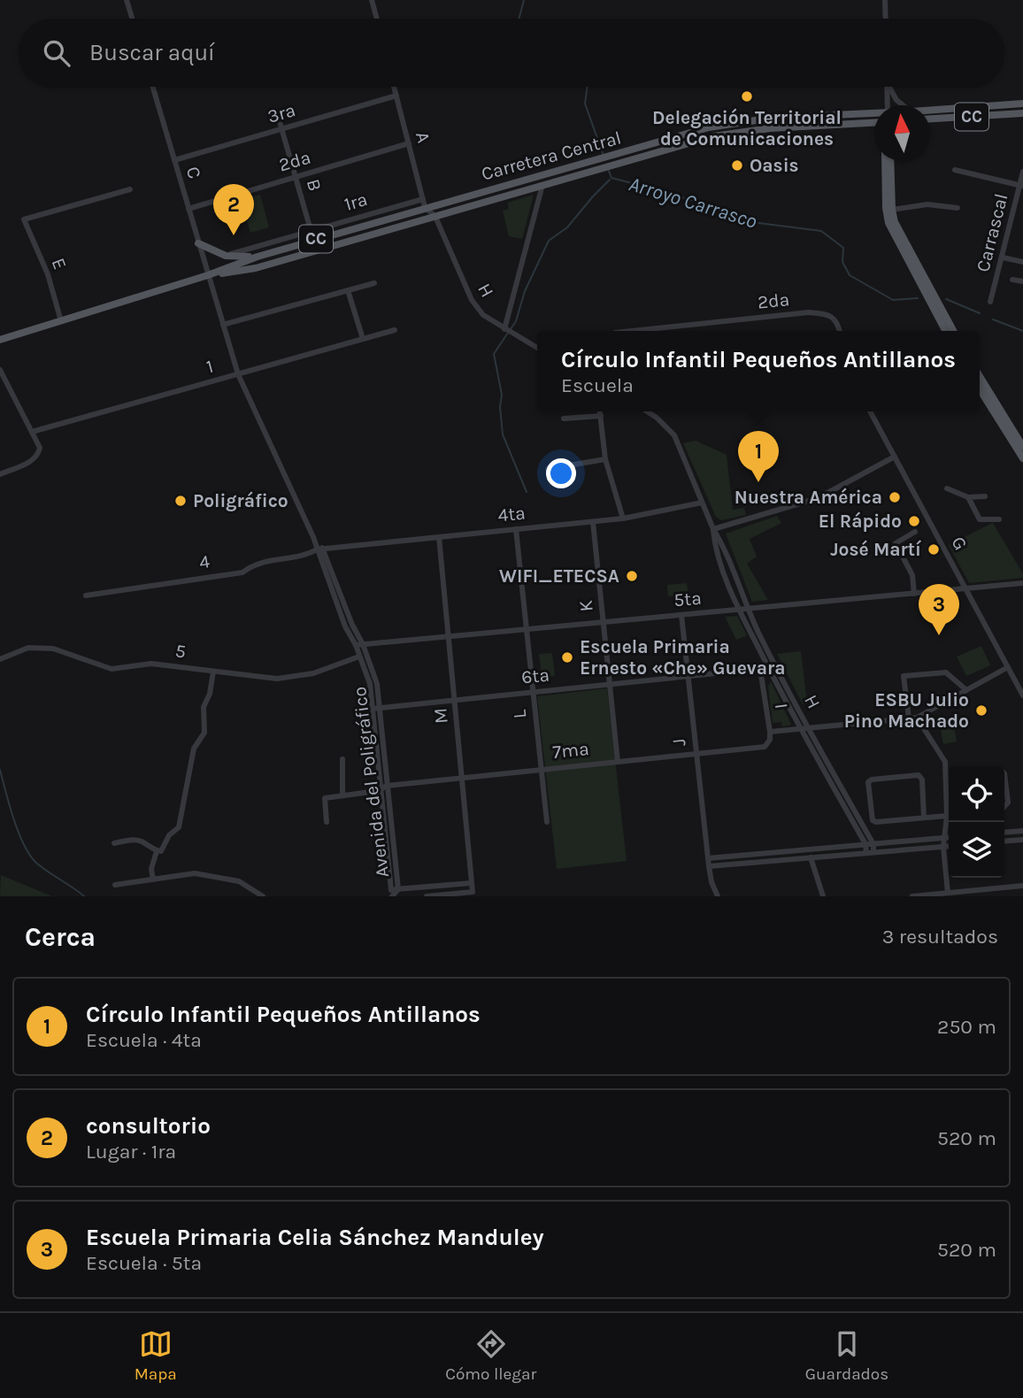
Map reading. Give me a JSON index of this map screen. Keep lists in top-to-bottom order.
{
  "streets": {
    "main road": ["CC", "Carretera Central"],
    "street": [
      "3ra",
      "A",
      "2da",
      "C",
      "B",
      "1ra",
      "Carrascal",
      "E",
      "H",
      "1",
      "4ta",
      "G",
      "4",
      "5ta",
      "K",
      "5",
      "6ta",
      "I",
      "L",
      "M",
      "J",
      "7ma",
      "Avenida del Poligráfico"
    ]
  },
  "crossings": [
    ["3ra", "A"],
    ["3ra", "C"],
    ["3ra", "B"],
    ["A", "Carretera Central"],
    ["A", "2da"],
    ["A", "1ra"],
    ["Carretera Central", "C"],
    ["Carretera Central", "1ra"],
    ["Carretera Central", "E"],
    ["Carretera Central", "H"],
    ["Carretera Central", "Avenida del Poligráfico"],
    ["2da", "C"],
    ["2da", "B"],
    ["C", "Avenida del Poligráfico"],
    ["B", "1ra"],
    ["H", "4ta"],
    ["H", "5ta"],
    ["H", "6ta"],
    ["1", "Avenida del Poligráfico"],
    ["4ta", "4"],
    ["4ta", "K"],
    ["4ta", "L"],
    ["4ta", "M"],
    ["4ta", "Avenida del Poligráfico"],
    ["G", "5ta"],
    ["4", "Avenida del Poligráfico"],
    ["5ta", "K"],
    ["5ta", "L"],
    ["5ta", "M"],
    ["5ta", "J"],
    ["5ta", "Avenida del Poligráfico"],
    ["K", "6ta"],
    ["K", "7ma"],
    ["5", "Avenida del Poligráfico"],
    ["6ta", "I"],
    ["6ta", "L"],
    ["6ta", "M"],
    ["6ta", "J"],
    ["6ta", "Avenida del Poligráfico"],
    ["I", "7ma"],
    ["L", "7ma"],
    ["M", "7ma"],
    ["J", "7ma"],
    ["7ma", "Avenida del Poligráfico"]
  ],
  "water": ["Arroyo Carrasco"],
  "places": [
    "Delegación Territorial de Comunicaciones",
    "Oasis",
    "Nuestra América",
    "Poligráfico",
    "El Rápido",
    "José Martí",
    "WIFI_ETECSA",
    "Escuela Primaria Ernesto «Che» Guevara",
    "ESBU Julio Pino Machado"
  ],
  "north": "top",
  "page": {
    "search": "Buscar aquí",
    "pins": ["2", "1", "3"],
    "popup": ["Círculo Infantil Pequeños Antillanos", "Escuela"],
    "heading": ["Cerca", "3 resultados"],
    "list": [
      {
        "mark": "1",
        "name": "Círculo Infantil Pequeños Antillanos",
        "note": "Escuela · 4ta",
        "value": "250 m"
      },
      {
        "mark": "2",
        "name": "consultorio",
        "note": "Lugar · 1ra",
        "value": "520 m"
      },
      {
        "mark": "3",
        "name": "Escuela Primaria Celia Sánchez Manduley",
        "note": "Escuela · 5ta",
        "value": "520 m"
      }
    ],
    "nav": ["Mapa", "Cómo llegar", "Guardados"]
  }
}
